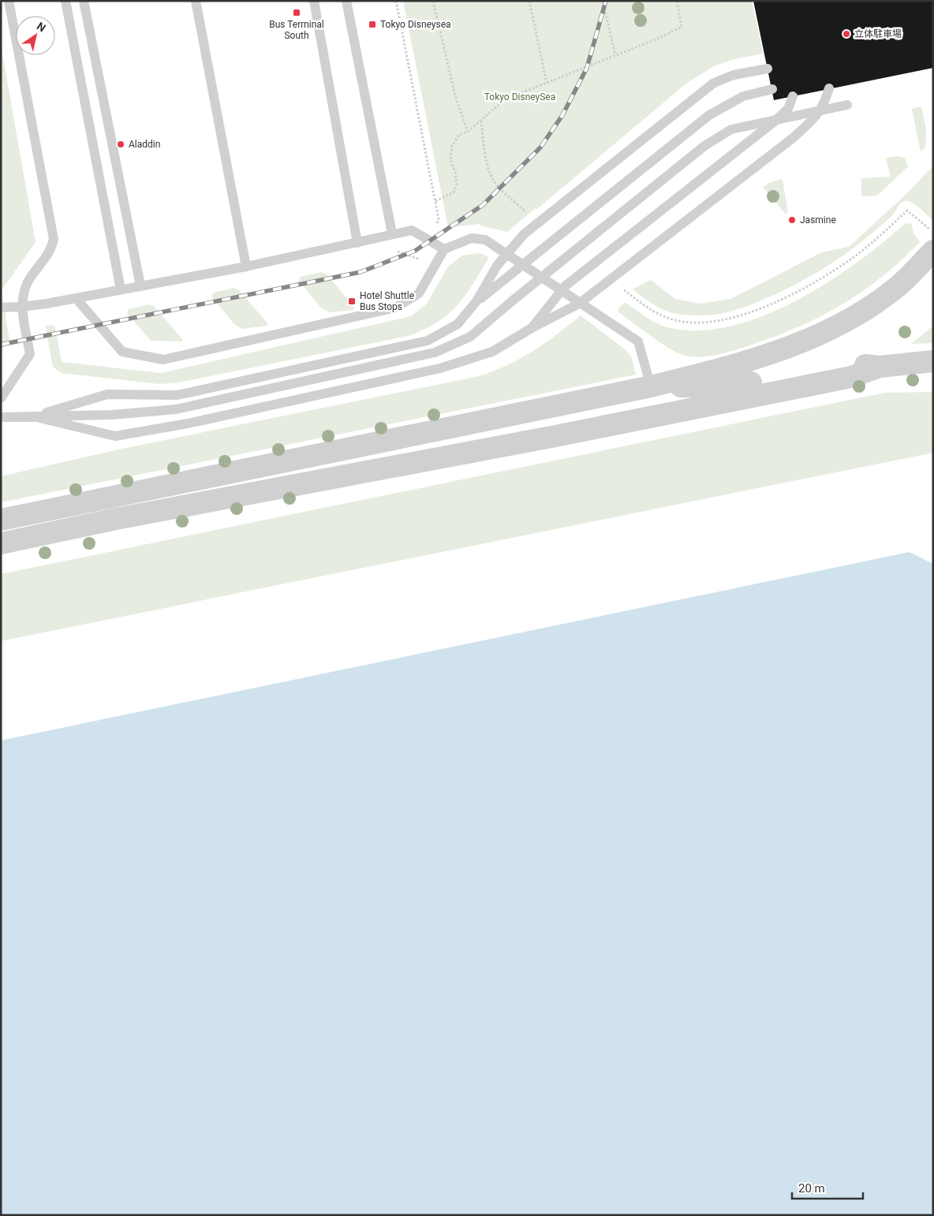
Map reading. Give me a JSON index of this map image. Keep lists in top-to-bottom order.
{
  "parks": ["Tokyo DisneySea"],
  "places": {
    "transit": ["Bus Terminal South", "Tokyo Disneysea", "Hotel Shuttle Bus Stops"],
    "other": ["立体駐車場", "Aladdin", "Jasmine"]
  },
  "scale_bar": "20 m",
  "north": "top right"
}
